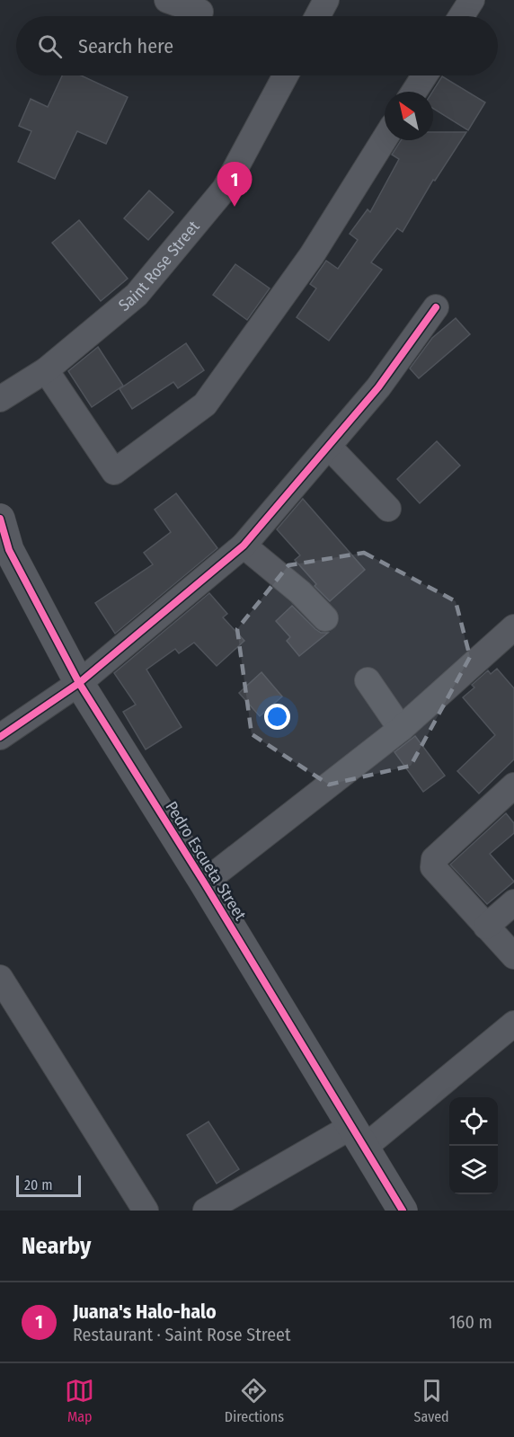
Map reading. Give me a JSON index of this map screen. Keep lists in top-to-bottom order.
{
  "streets": {
    "street": ["Saint Rose Street", "Pedro Escueta Street"]
  },
  "scale_bar": "20 m",
  "north": "top left",
  "page": {
    "search": "Search here",
    "pins": "1",
    "scale": "20 m",
    "heading": "Nearby",
    "list": [
      {
        "mark": "1",
        "name": "Juana's Halo-halo",
        "note": "Restaurant · Saint Rose Street",
        "value": "160 m"
      }
    ],
    "nav": ["Map", "Directions", "Saved"]
  }
}
